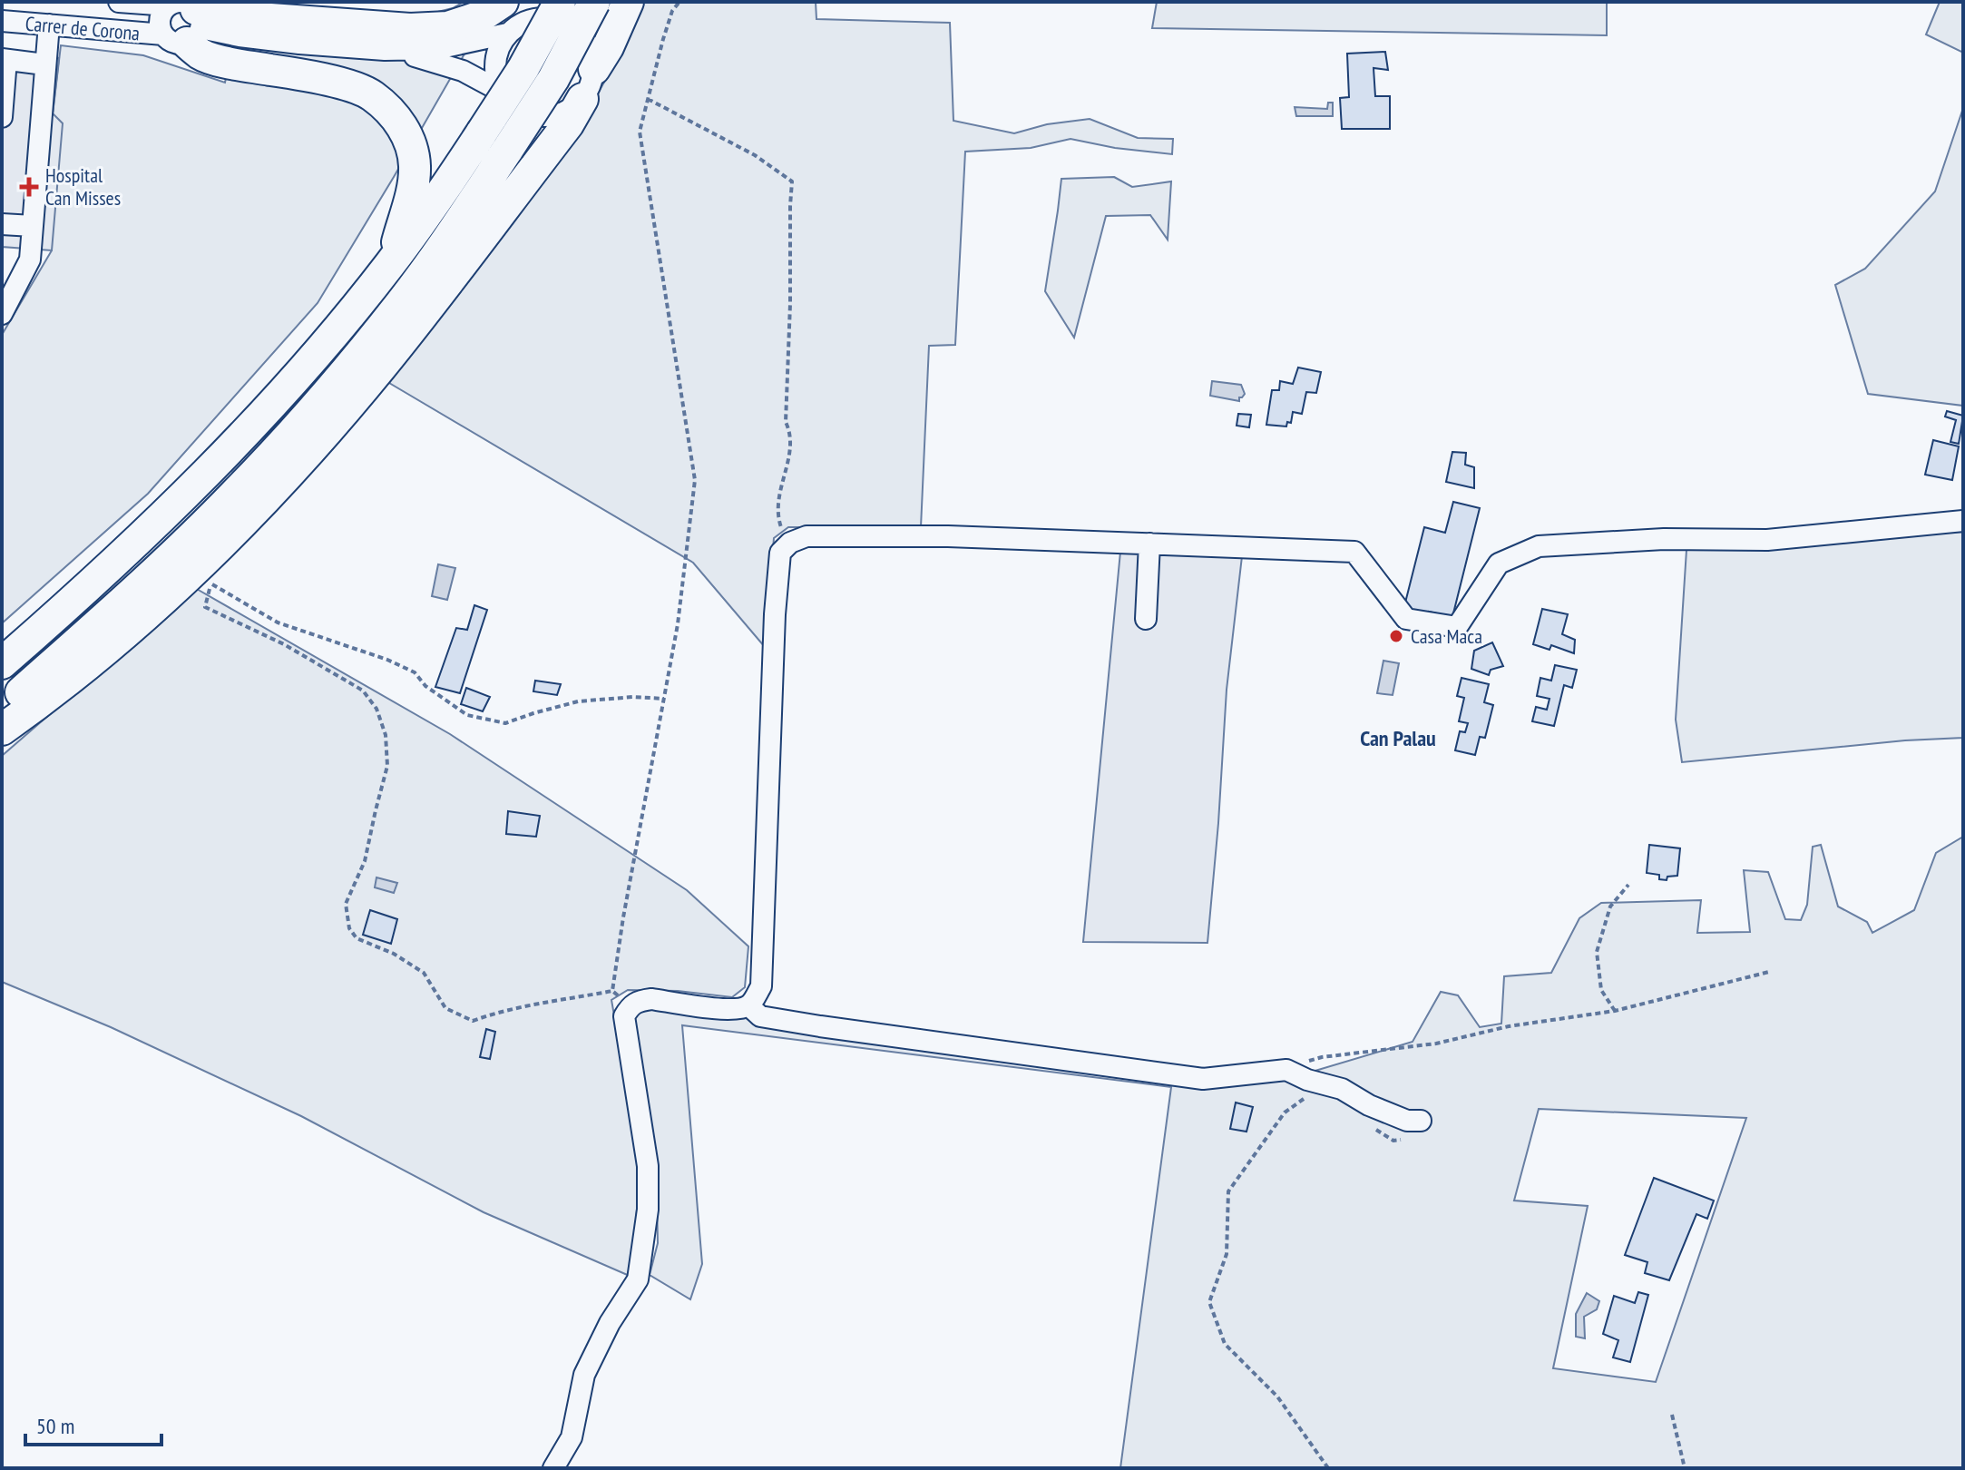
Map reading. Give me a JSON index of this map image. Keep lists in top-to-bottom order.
{
  "streets": {
    "street": ["Carrer de Corona"]
  },
  "districts": ["Can Palau"],
  "places": {
    "health": ["Hospital Can Misses"],
    "other": ["Casa Maca"]
  },
  "scale_bar": "50 m"
}
